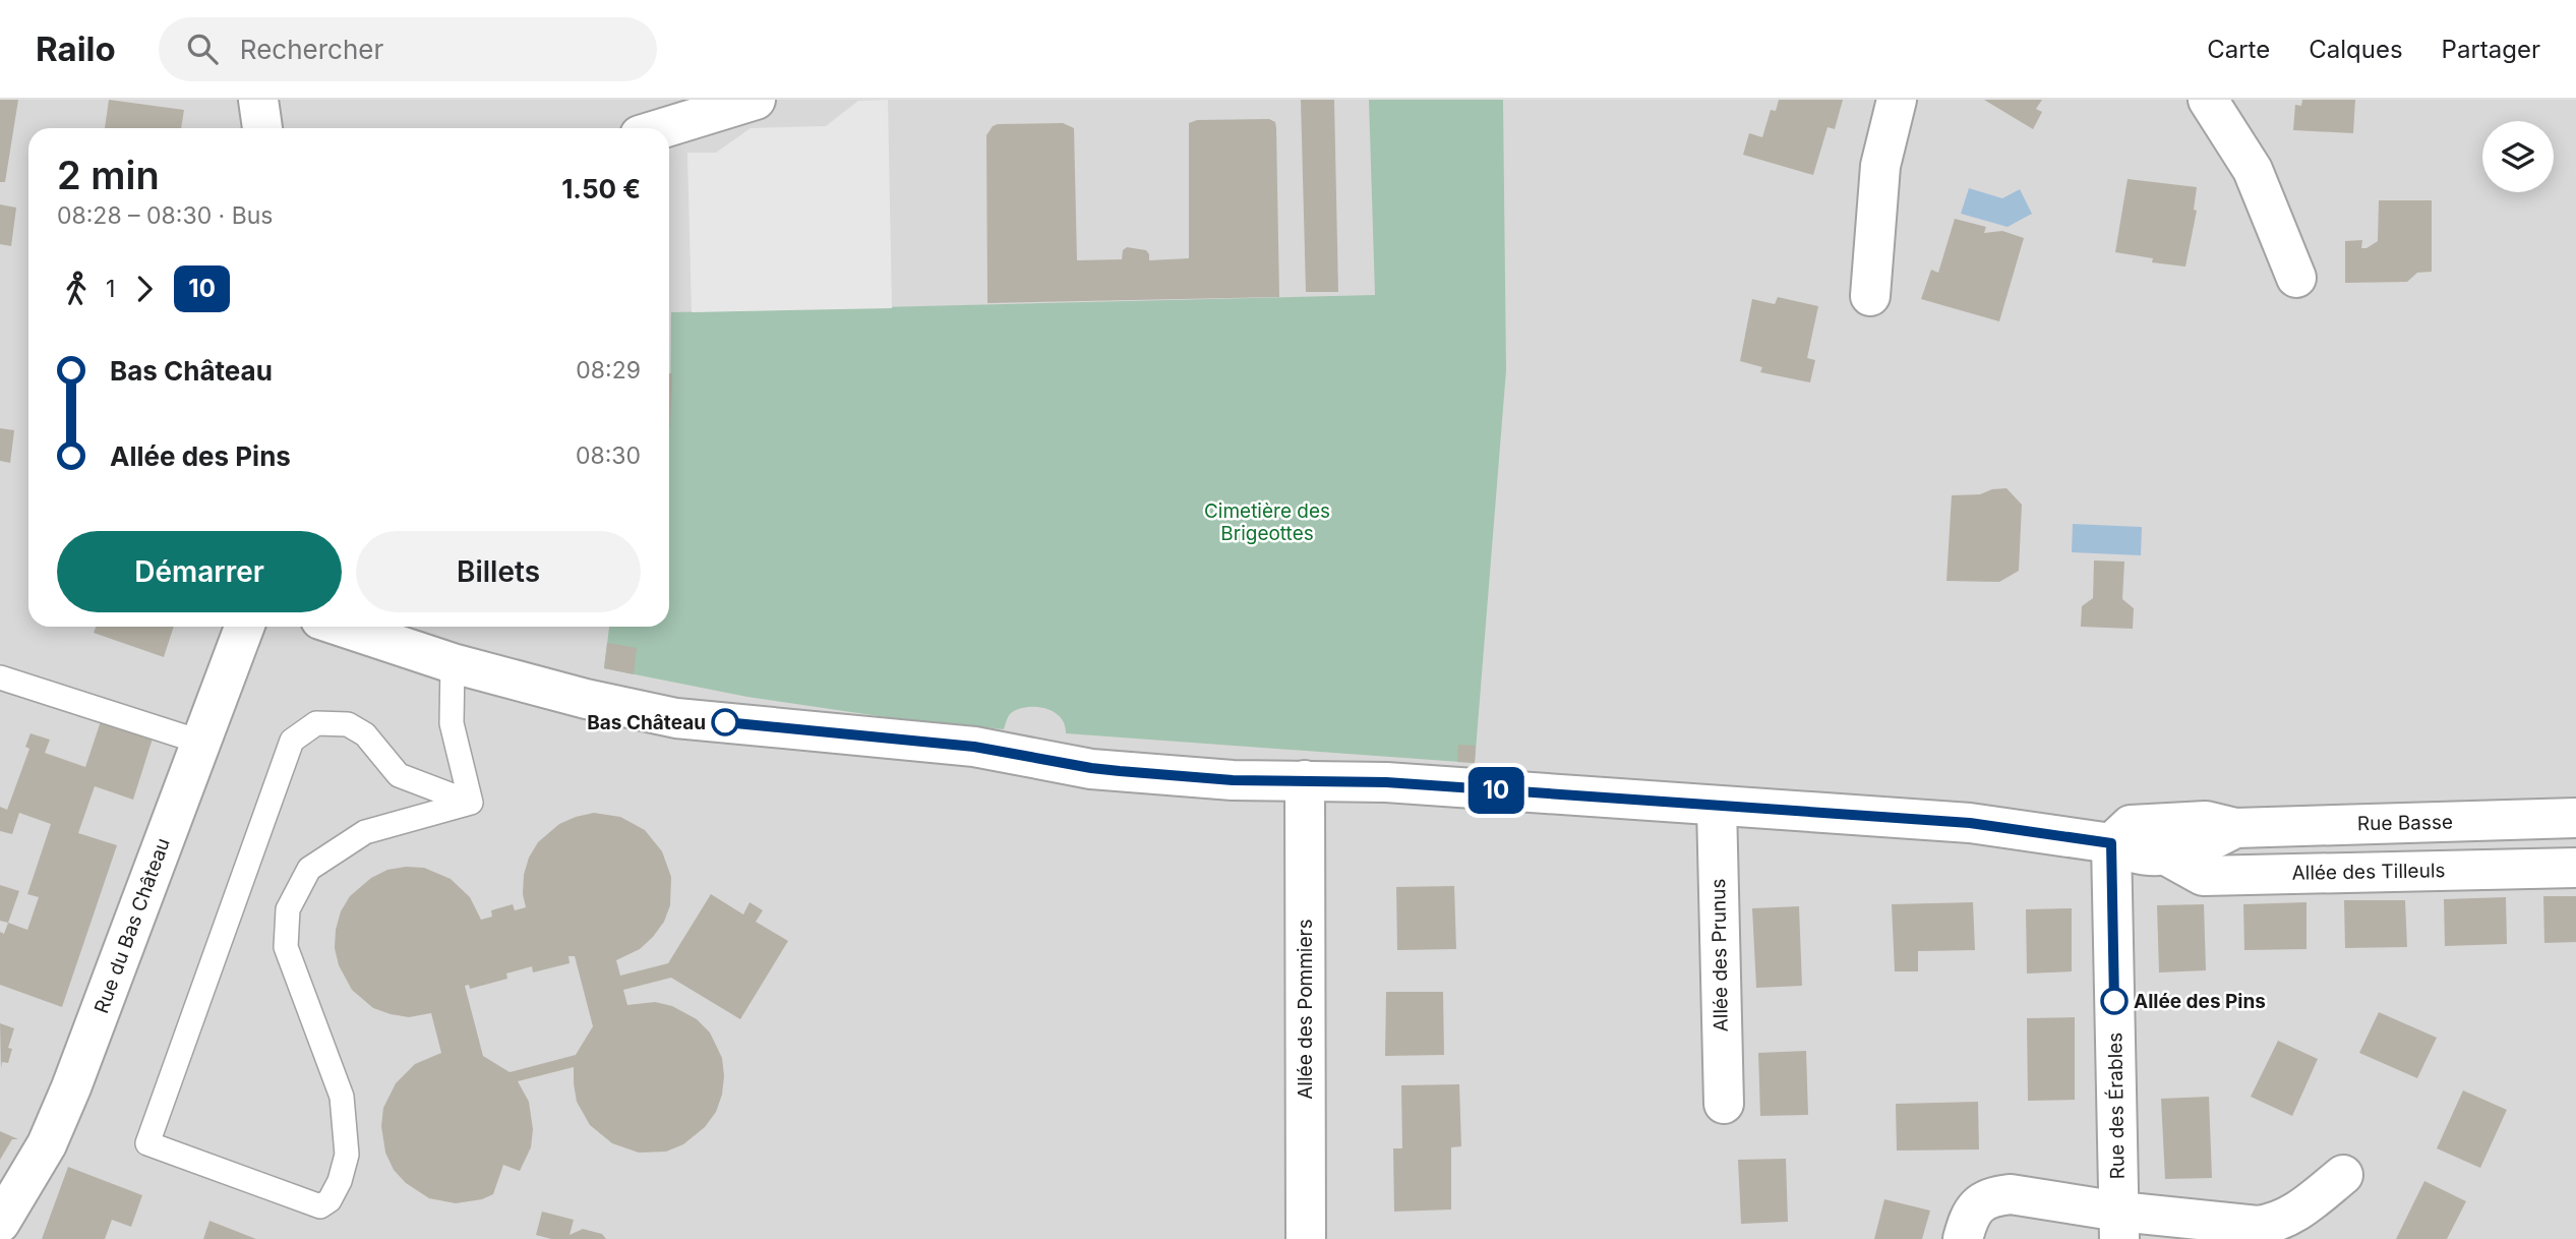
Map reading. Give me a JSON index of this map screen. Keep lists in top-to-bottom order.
{
  "streets": {
    "street": [
      "Rue Basse",
      "Allée des Tilleuls",
      "Rue du Bas Château",
      "Allée des Prunus",
      "Allée des Pommiers",
      "Rue des Érables"
    ]
  },
  "crossings": [
    ["Rue Basse", "Allée des Tilleuls"],
    ["Rue Basse", "Rue des Érables"]
  ],
  "parks": ["Cimetière des Brigeottes"],
  "places": ["Bas Château", "Allée des Pins"],
  "lines": ["bus line 10"],
  "page": {
    "header": "Railo",
    "search": "Rechercher",
    "nav": ["Carte", "Calques", "Partager"],
    "on_map": "10",
    "heading": ["2 min", "08:28 – 08:30 · Bus", "1.50 €"],
    "legs": ["1", "10"],
    "list": [
      {
        "name": "Bas Château",
        "value": "08:29"
      },
      {
        "name": "Allée des Pins",
        "value": "08:30"
      }
    ],
    "buttons": ["Démarrer", "Billets"]
  }
}
